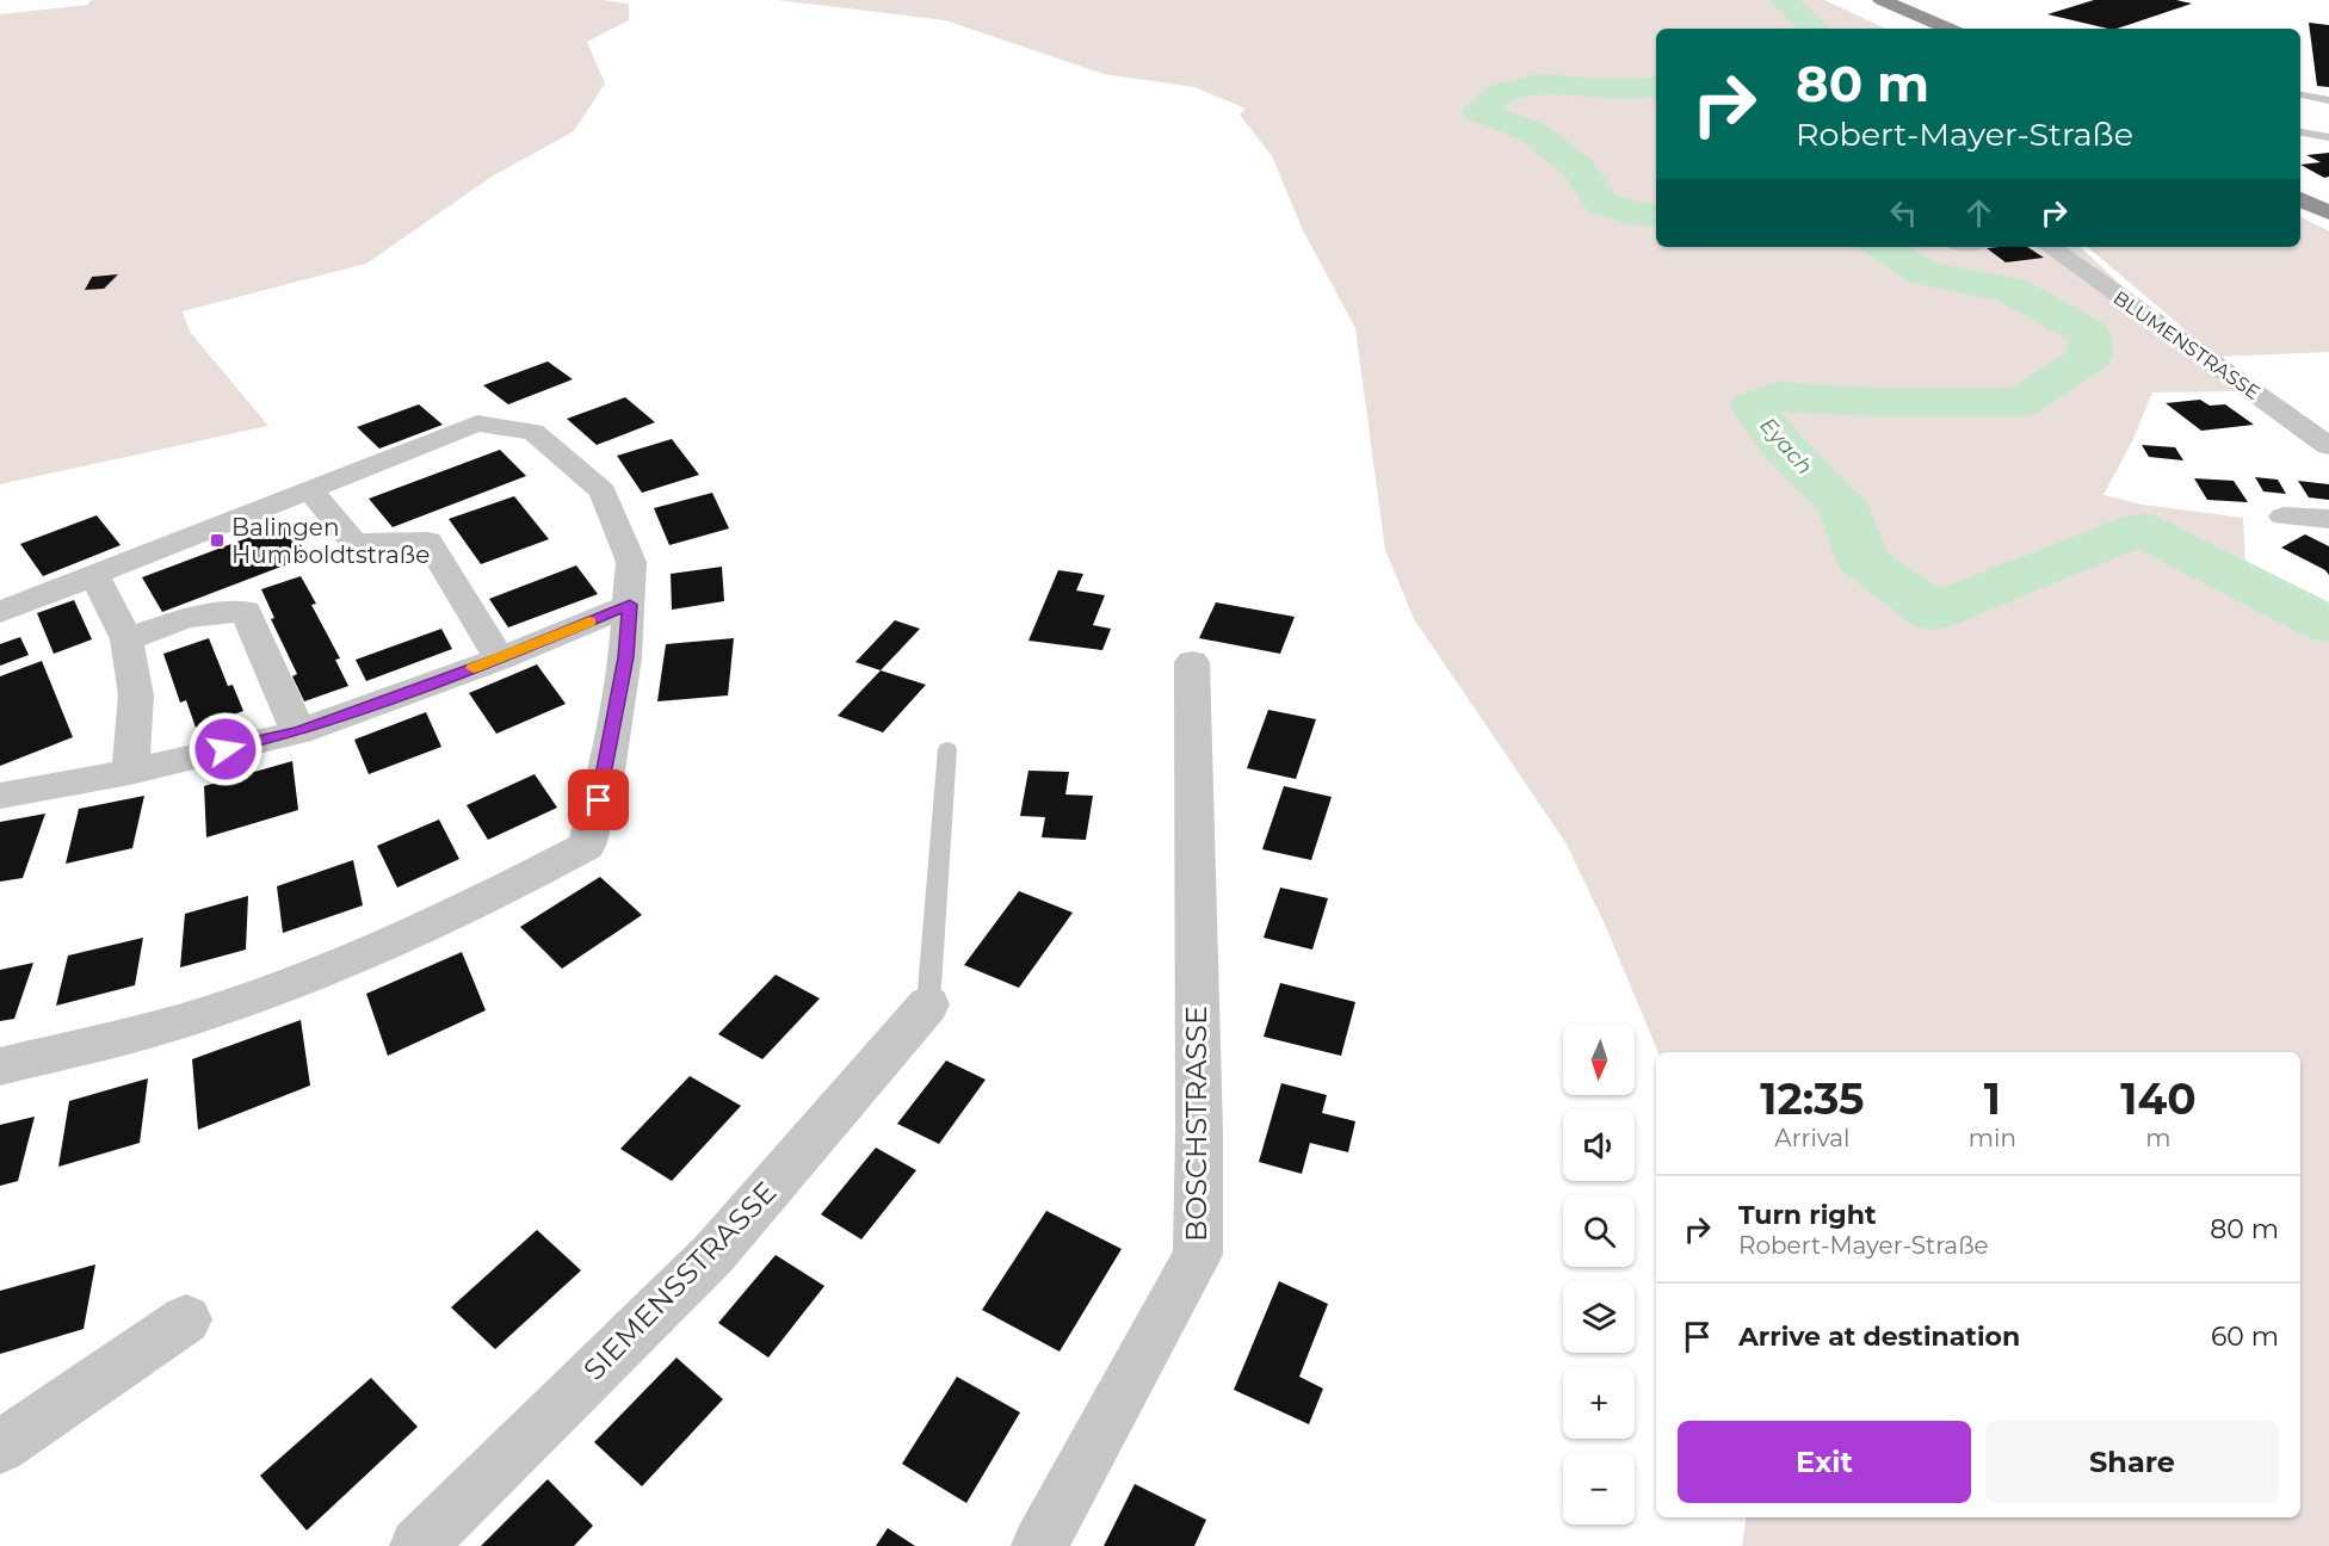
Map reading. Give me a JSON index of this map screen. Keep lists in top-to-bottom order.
{
  "streets": {
    "street": ["BLUMENSTRASSE", "BOSCHSTRASSE", "SIEMENSSTRASSE"]
  },
  "water": ["Eyach"],
  "places": {
    "transit": ["Balingen Humboldtstraße"]
  },
  "north": "bottom",
  "page": {
    "turn": ["80 m", "Robert-Mayer-Straße"],
    "map_buttons": ["+", "−"],
    "eta": [
      "12:35",
      "Arrival",
      "1",
      "min",
      "140",
      "m"
    ],
    "list": [
      {
        "name": "Turn right",
        "note": "Robert-Mayer-Straße",
        "value": "80 m"
      },
      {
        "name": "Arrive at destination",
        "value": "60 m"
      }
    ],
    "buttons": ["Exit", "Share"]
  }
}
